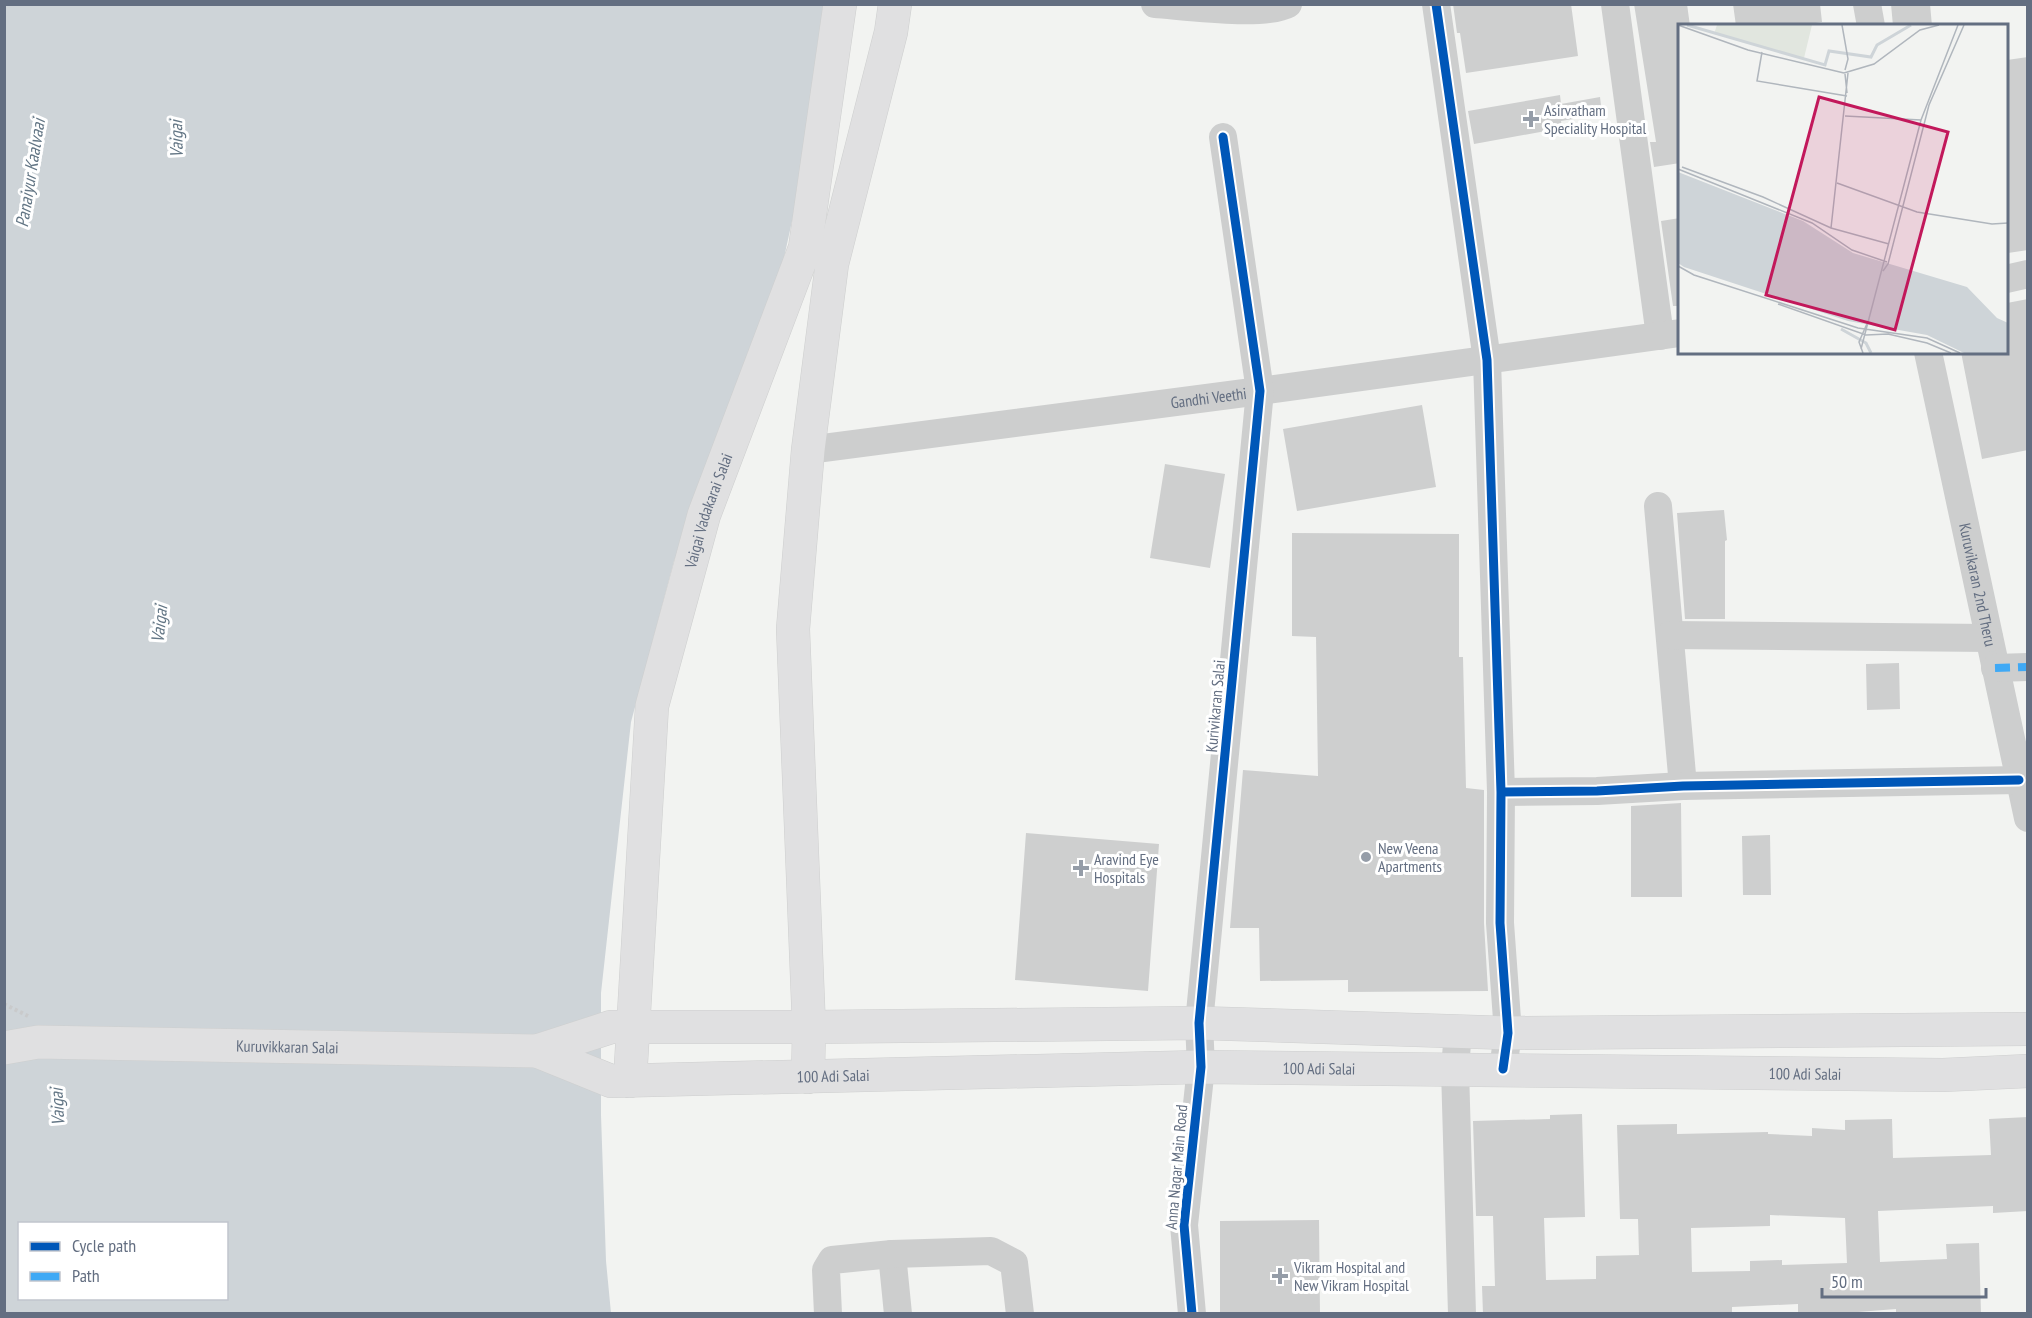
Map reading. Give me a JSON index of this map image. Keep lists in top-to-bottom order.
{
  "streets": {
    "main road": ["Vaigai Vadakarai Salai", "Kuruvikkaran Salai", "100 Adi Salai"],
    "street": [
      "Gandhi Veethi",
      "Kuruvikaran 2nd Theru",
      "Kurivikaran Salai",
      "Anna Nagar Main Road"
    ]
  },
  "crossings": [
    ["Gandhi Veethi", "Kurivikaran Salai"],
    ["Vaigai Vadakarai Salai", "Kuruvikkaran Salai"],
    ["Vaigai Vadakarai Salai", "100 Adi Salai"],
    ["Kurivikaran Salai", "Anna Nagar Main Road"],
    ["Kuruvikkaran Salai", "100 Adi Salai"],
    ["100 Adi Salai", "Anna Nagar Main Road"]
  ],
  "water": ["Vaigai", "Panaiyur Kaalvaai"],
  "places": {
    "health": ["Asirvatham Speciality Hospital", "Aravind Eye Hospitals", "Vikram Hospital and New Vikram Hospital"],
    "other": ["New Veena Apartments"]
  },
  "legend": ["Cycle path", "Path"],
  "scale_bar": "50 m"
}
